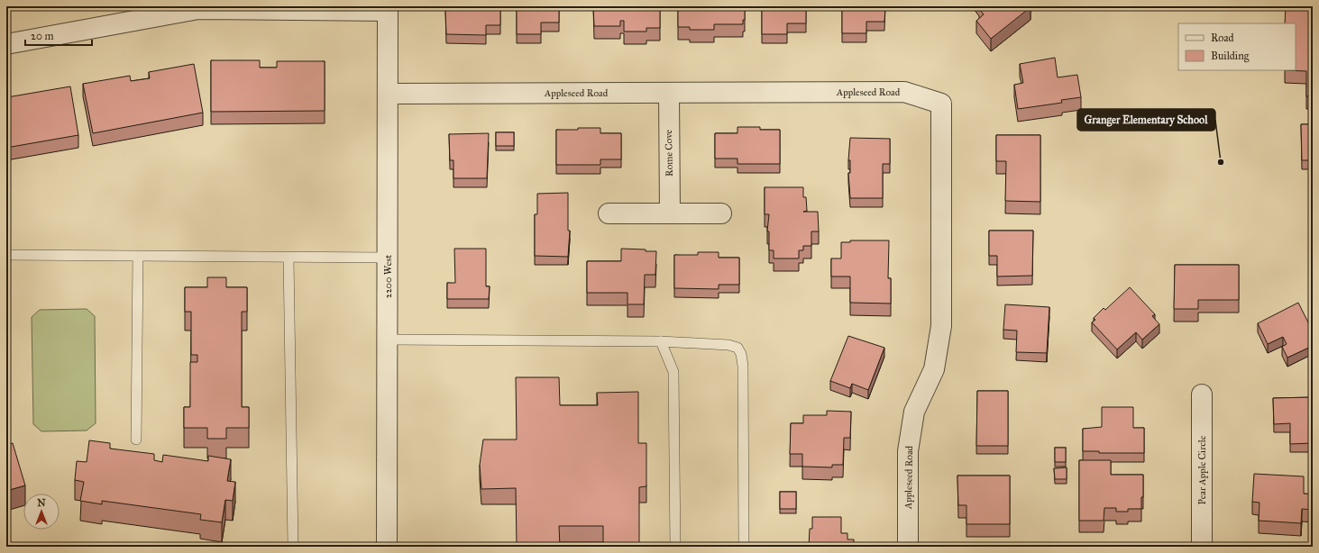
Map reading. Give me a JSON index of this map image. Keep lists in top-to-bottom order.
{
  "streets": {
    "street": [
      "Appleseed Road",
      "Rome Cove",
      "2200 West",
      "Pear Apple Circle"
    ]
  },
  "crossings": [
    ["Appleseed Road", "Rome Cove"],
    ["Appleseed Road", "2200 West"]
  ],
  "places": ["Granger Elementary School"],
  "legend": ["Road", "Building"],
  "scale_bar": "20 m",
  "north": "top"
}
